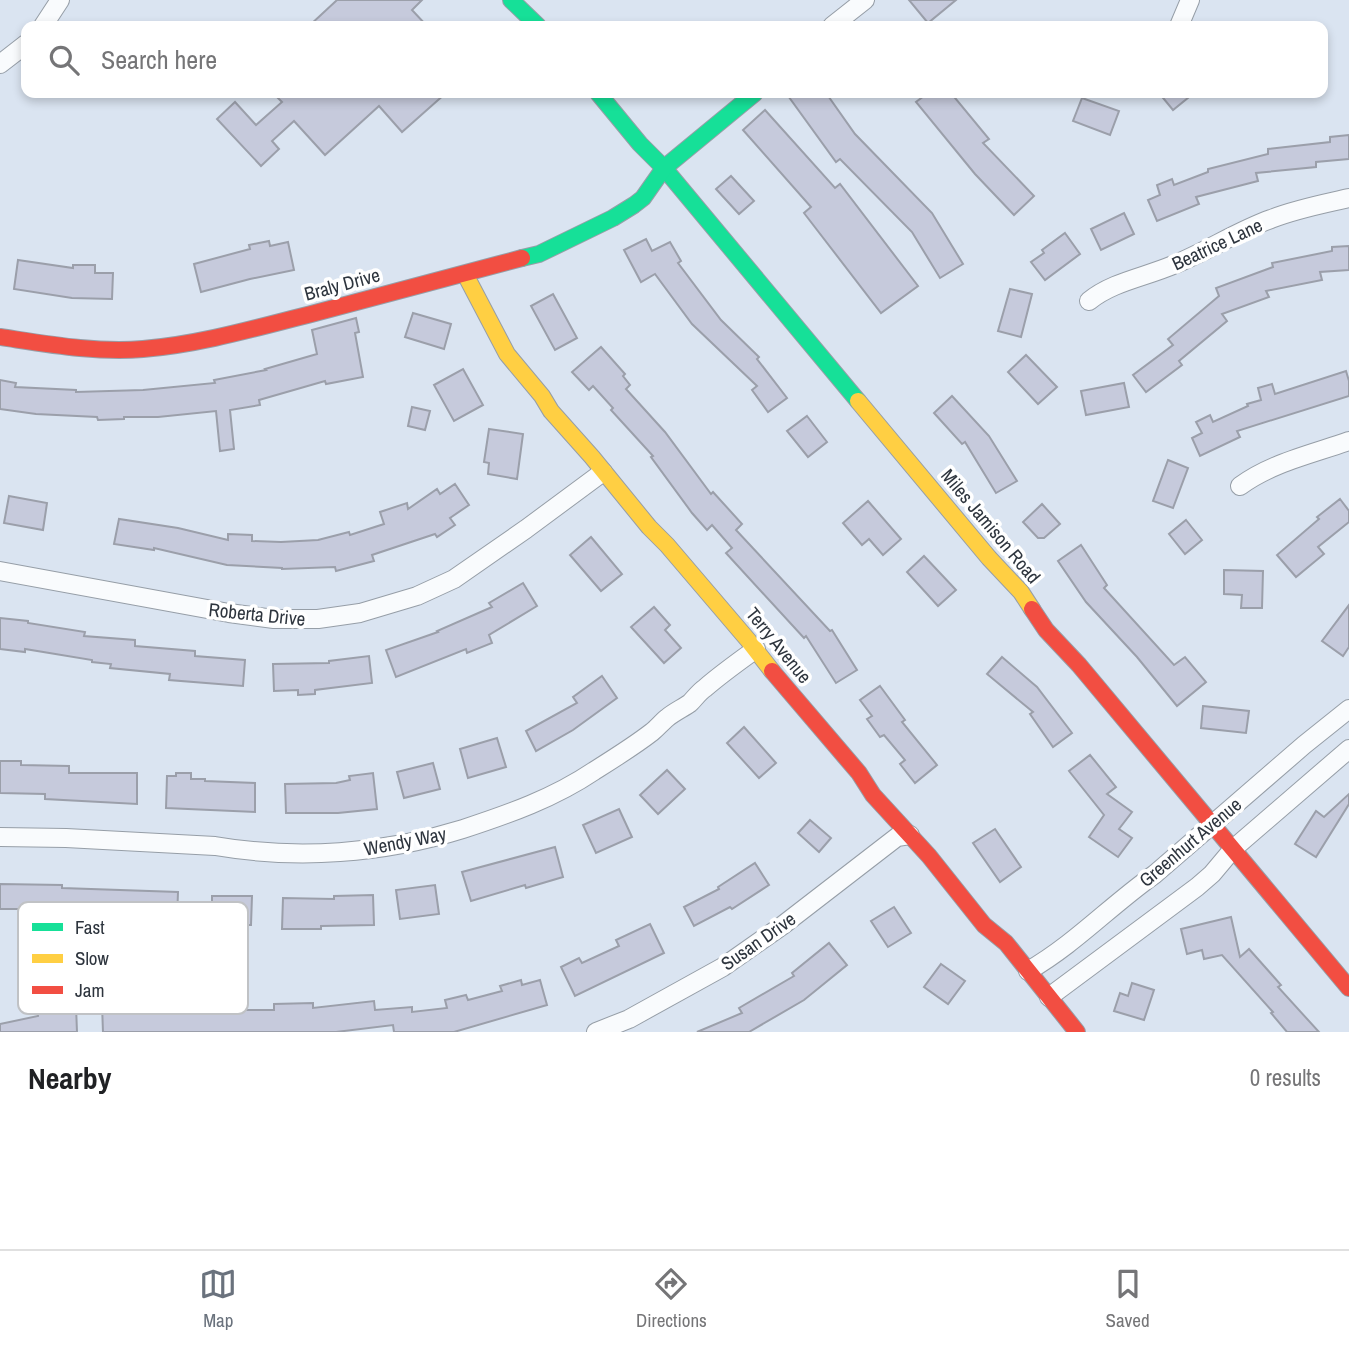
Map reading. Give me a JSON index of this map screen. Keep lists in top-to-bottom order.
{
  "streets": {
    "street": [
      "Beatrice Lane",
      "Braly Drive",
      "Miles Jamison Road",
      "Roberta Drive",
      "Terry Avenue",
      "Wendy Way",
      "Greenhurt Avenue",
      "Susan Drive"
    ]
  },
  "crossings": [
    ["Braly Drive", "Miles Jamison Road"],
    ["Braly Drive", "Terry Avenue"],
    ["Miles Jamison Road", "Greenhurt Avenue"],
    ["Roberta Drive", "Terry Avenue"],
    ["Terry Avenue", "Wendy Way"],
    ["Terry Avenue", "Greenhurt Avenue"],
    ["Terry Avenue", "Susan Drive"]
  ],
  "legend": ["Fast", "Slow", "Jam"],
  "page": {
    "search": "Search here",
    "heading": ["Nearby", "0 results"],
    "nav": ["Map", "Directions", "Saved"]
  }
}
